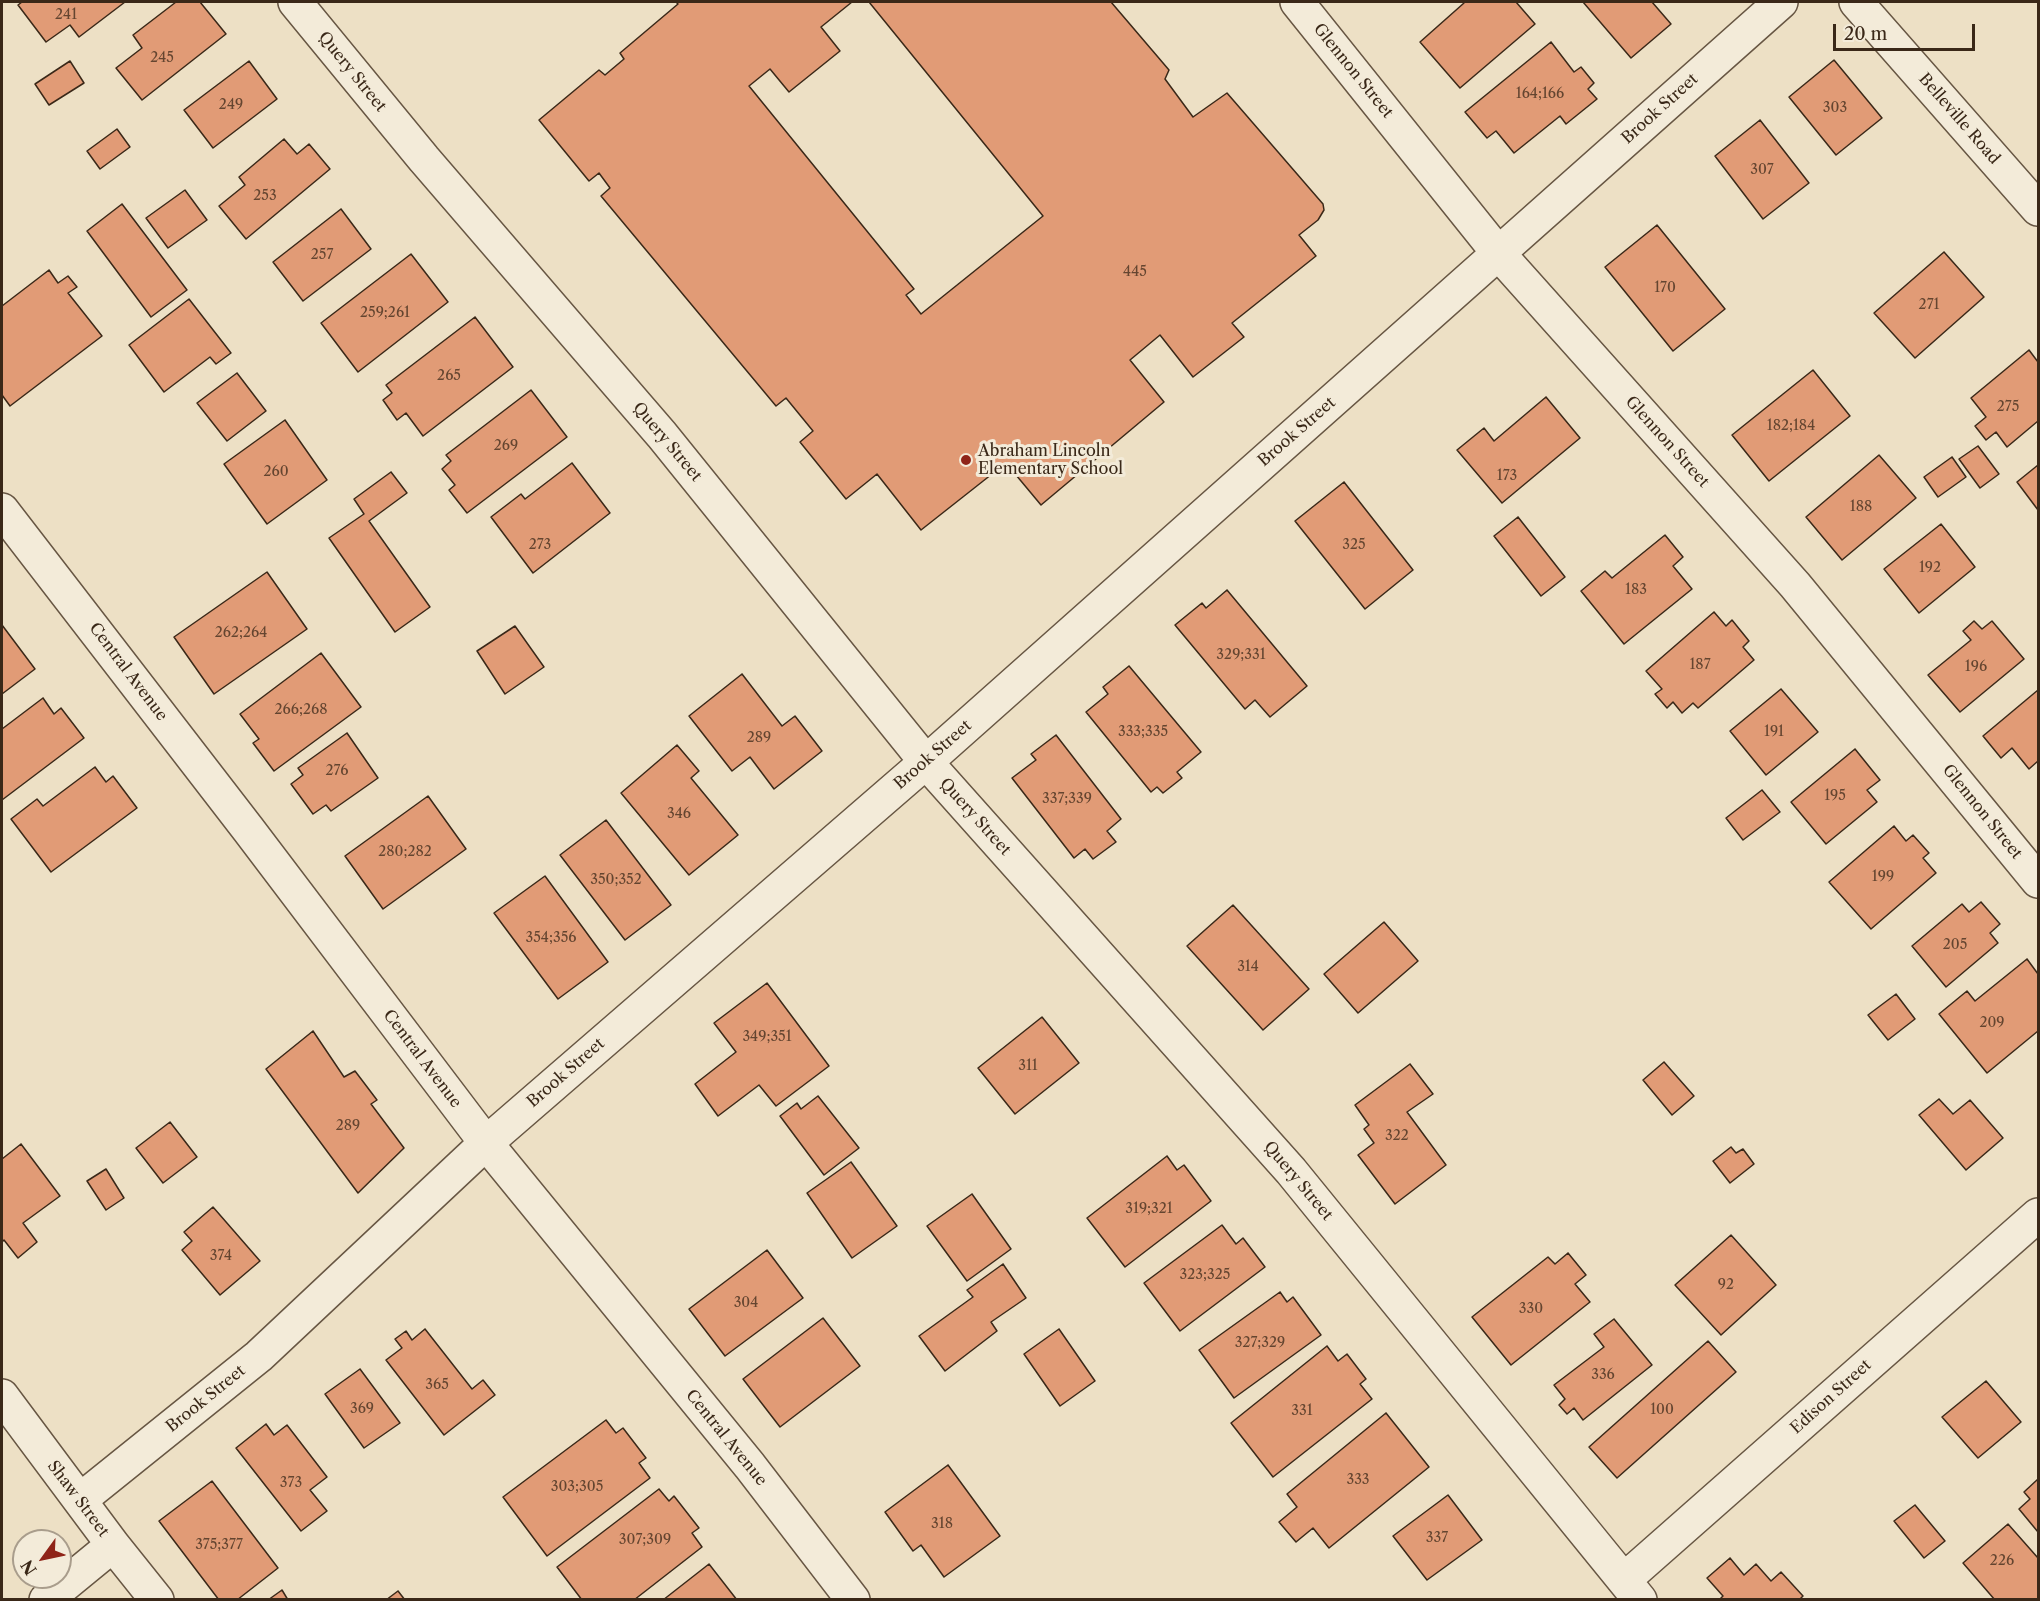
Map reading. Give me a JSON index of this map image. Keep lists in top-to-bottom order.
{
  "streets": {
    "street": [
      "Glennon Street",
      "Query Street",
      "Brook Street",
      "Belleville Road",
      "Central Avenue",
      "Edison Street",
      "Shaw Street"
    ]
  },
  "crossings": [
    ["Glennon Street", "Brook Street"],
    ["Query Street", "Brook Street"],
    ["Query Street", "Edison Street"],
    ["Brook Street", "Central Avenue"],
    ["Brook Street", "Shaw Street"]
  ],
  "places": ["Abraham Lincoln Elementary School"],
  "house_numbers": [
    "241",
    "245",
    "164;166",
    "249",
    "303",
    "307",
    "253",
    "257",
    "445",
    "170",
    "271",
    "259;261",
    "265",
    "275",
    "182;184",
    "269",
    "260",
    "173",
    "188",
    "273",
    "325",
    "192",
    "183",
    "262;264",
    "329;331",
    "187",
    "196",
    "266;268",
    "333;335",
    "191",
    "289",
    "276",
    "195",
    "337;339",
    "346",
    "280;282",
    "199",
    "350;352",
    "354;356",
    "205",
    "314",
    "209",
    "349;351",
    "311",
    "289",
    "322",
    "319;321",
    "374",
    "323;325",
    "92",
    "304",
    "330",
    "327;329",
    "336",
    "365",
    "369",
    "100",
    "331",
    "333",
    "373",
    "303;305",
    "318",
    "337",
    "307;309",
    "375;377",
    "226"
  ],
  "scale_bar": "20 m",
  "north": "bottom left"
}
